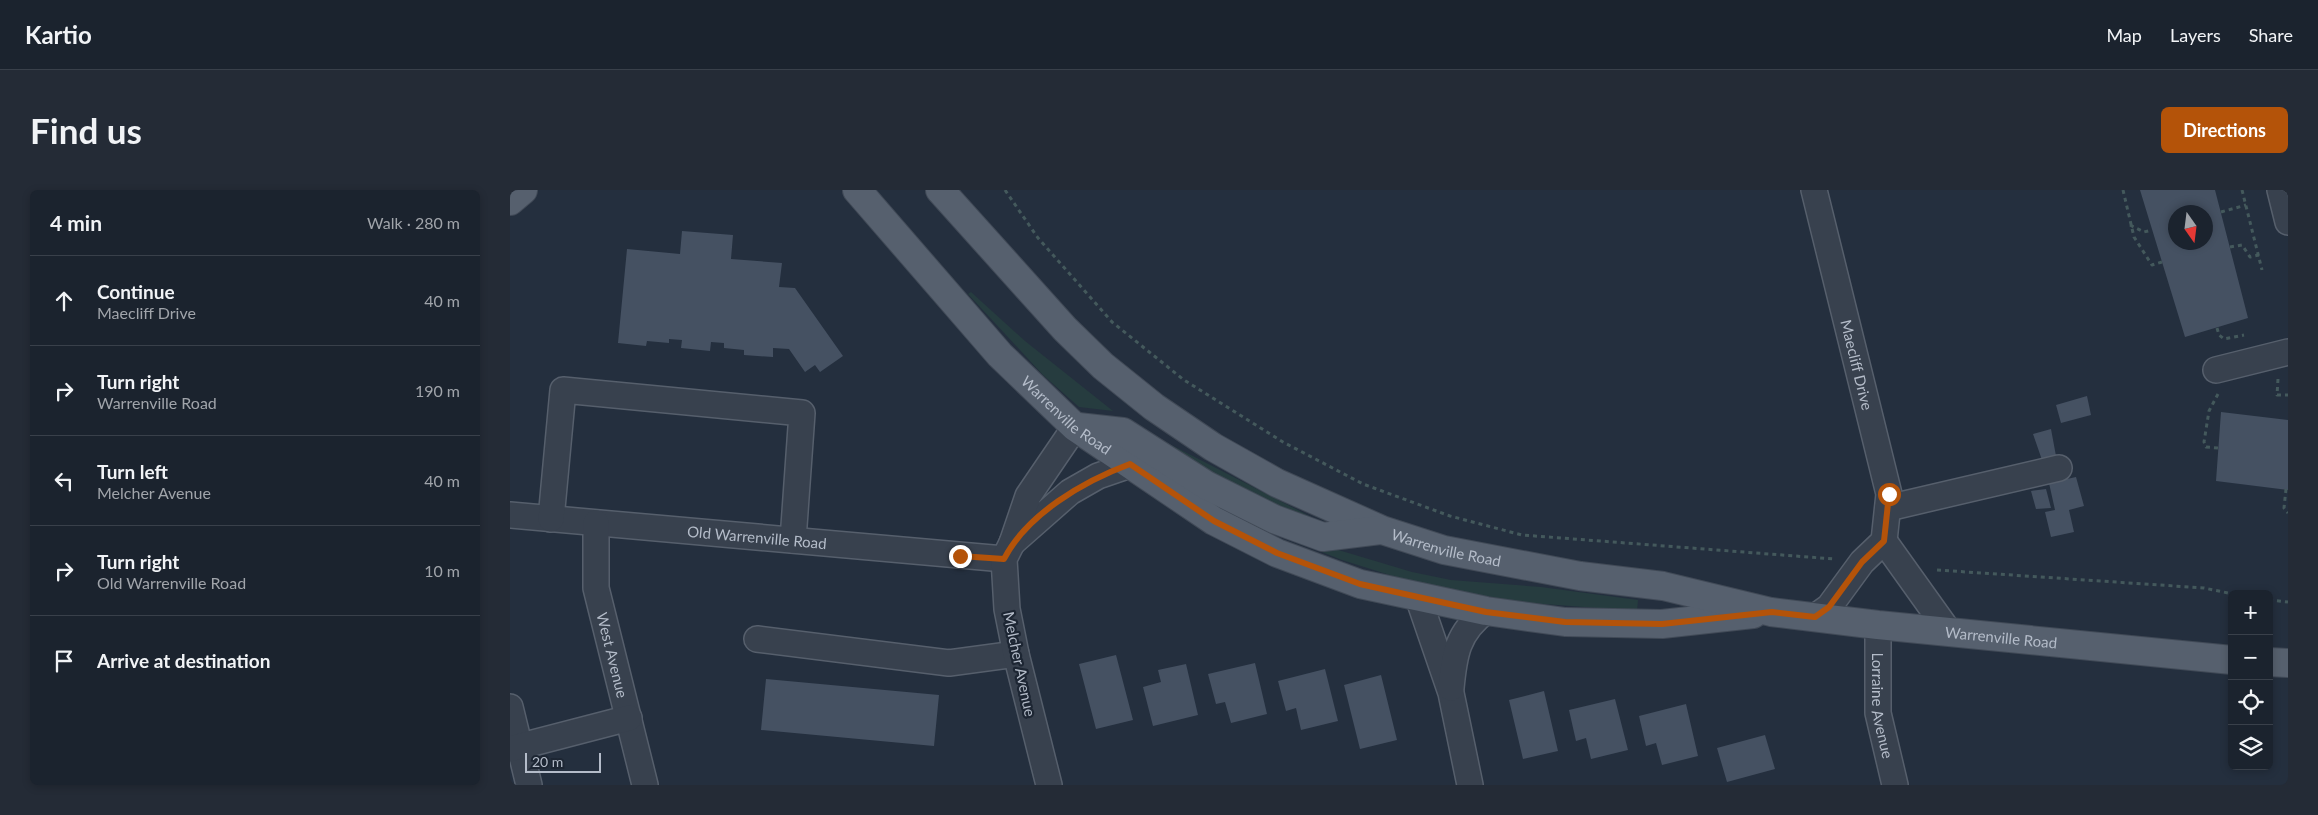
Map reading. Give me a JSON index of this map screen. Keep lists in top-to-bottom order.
{
  "streets": {
    "main road": ["Warrenville Road"],
    "street": [
      "Maecliff Drive",
      "Old Warrenville Road",
      "West Avenue",
      "Melcher Avenue",
      "Lorraine Avenue"
    ]
  },
  "crossings": [
    ["Warrenville Road", "Melcher Avenue"],
    ["Warrenville Road", "Lorraine Avenue"],
    ["Old Warrenville Road", "West Avenue"],
    ["Old Warrenville Road", "Melcher Avenue"]
  ],
  "scale_bar": "20 m",
  "north": "bottom",
  "page": {
    "header": "Kartio",
    "nav": ["Map", "Layers", "Share"],
    "buttons": "Directions",
    "title": "Find us",
    "heading": ["4 min", "Walk · 280 m"],
    "list": [
      ["Continue", "Maecliff Drive", "40 m"],
      ["Turn right", "Warrenville Road", "190 m"],
      ["Turn left", "Melcher Avenue", "40 m"],
      ["Turn right", "Old Warrenville Road", "10 m"],
      "Arrive at destination"
    ],
    "map_buttons": ["+", "−"],
    "scale": "20 m"
  }
}
